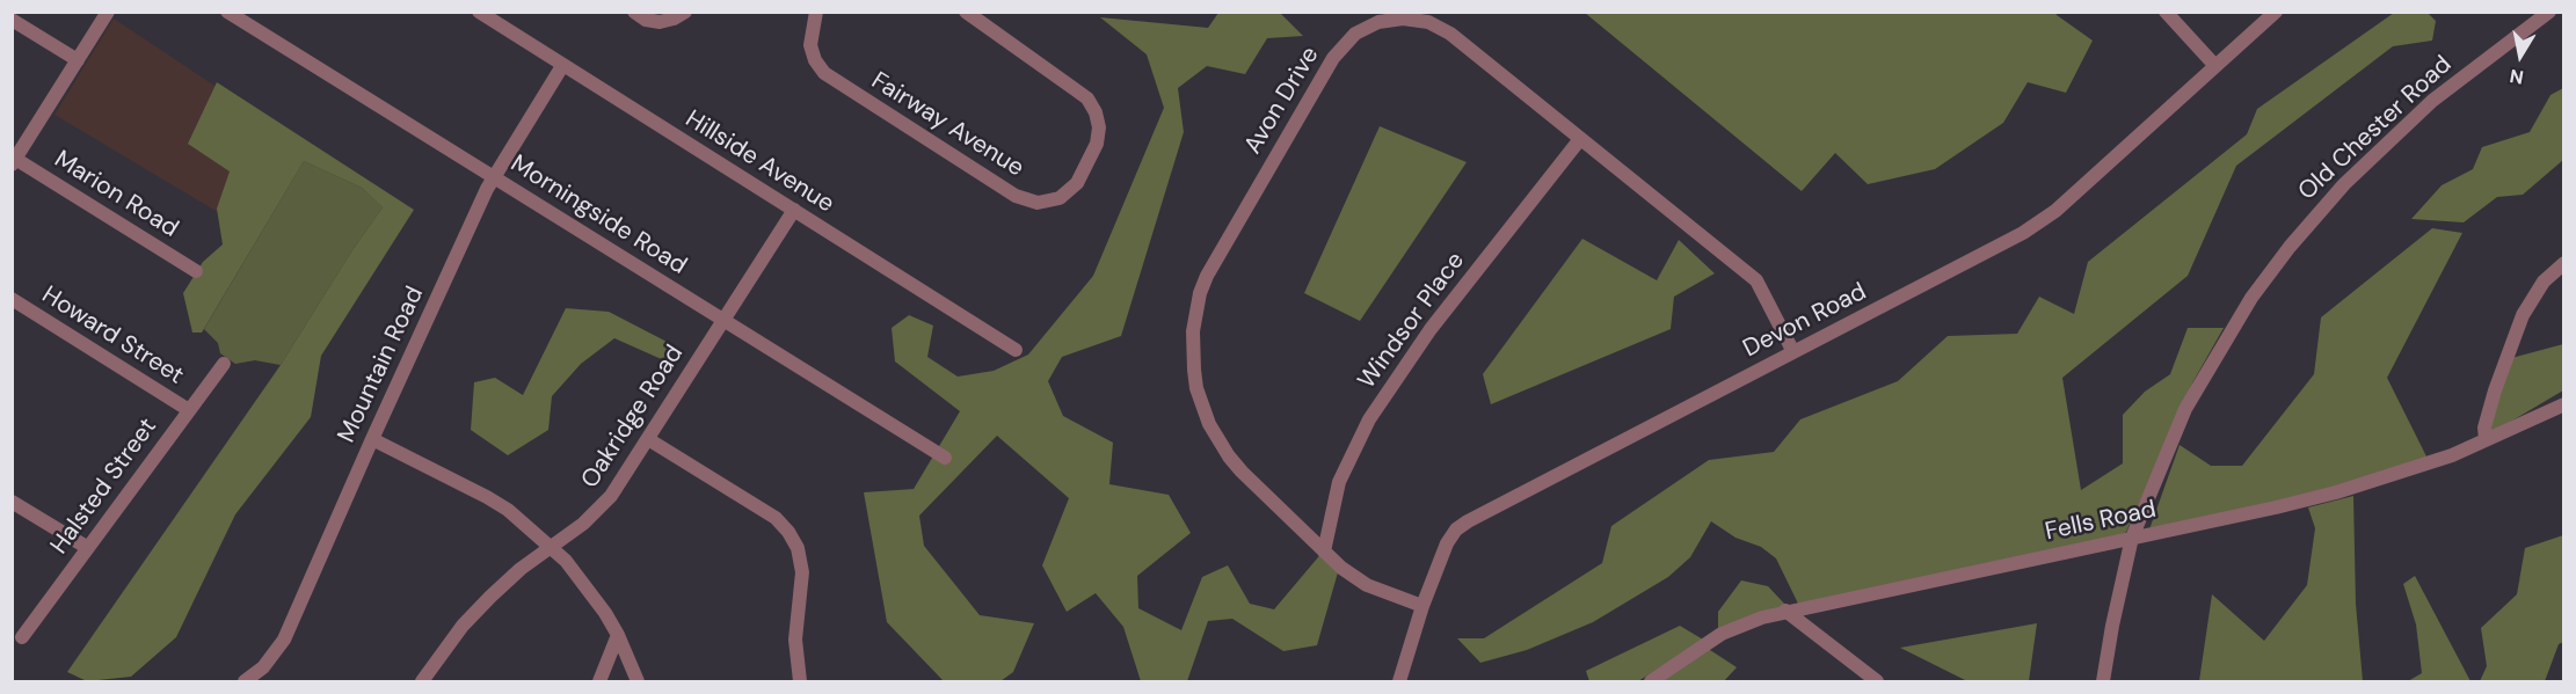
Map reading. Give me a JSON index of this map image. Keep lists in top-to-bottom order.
{
  "streets": {
    "street": [
      "Avon Drive",
      "Fairway Avenue",
      "Old Chester Road",
      "Hillside Avenue",
      "Marion Road",
      "Morningside Road",
      "Windsor Place",
      "Devon Road",
      "Howard Street",
      "Mountain Road",
      "Oakridge Road",
      "Halsted Street",
      "Fells Road"
    ]
  },
  "crossings": [
    ["Avon Drive", "Windsor Place"],
    ["Avon Drive", "Devon Road"],
    ["Old Chester Road", "Fells Road"],
    ["Hillside Avenue", "Mountain Road"],
    ["Hillside Avenue", "Oakridge Road"],
    ["Morningside Road", "Mountain Road"],
    ["Morningside Road", "Oakridge Road"],
    ["Howard Street", "Halsted Street"]
  ],
  "north": "bottom"
}
